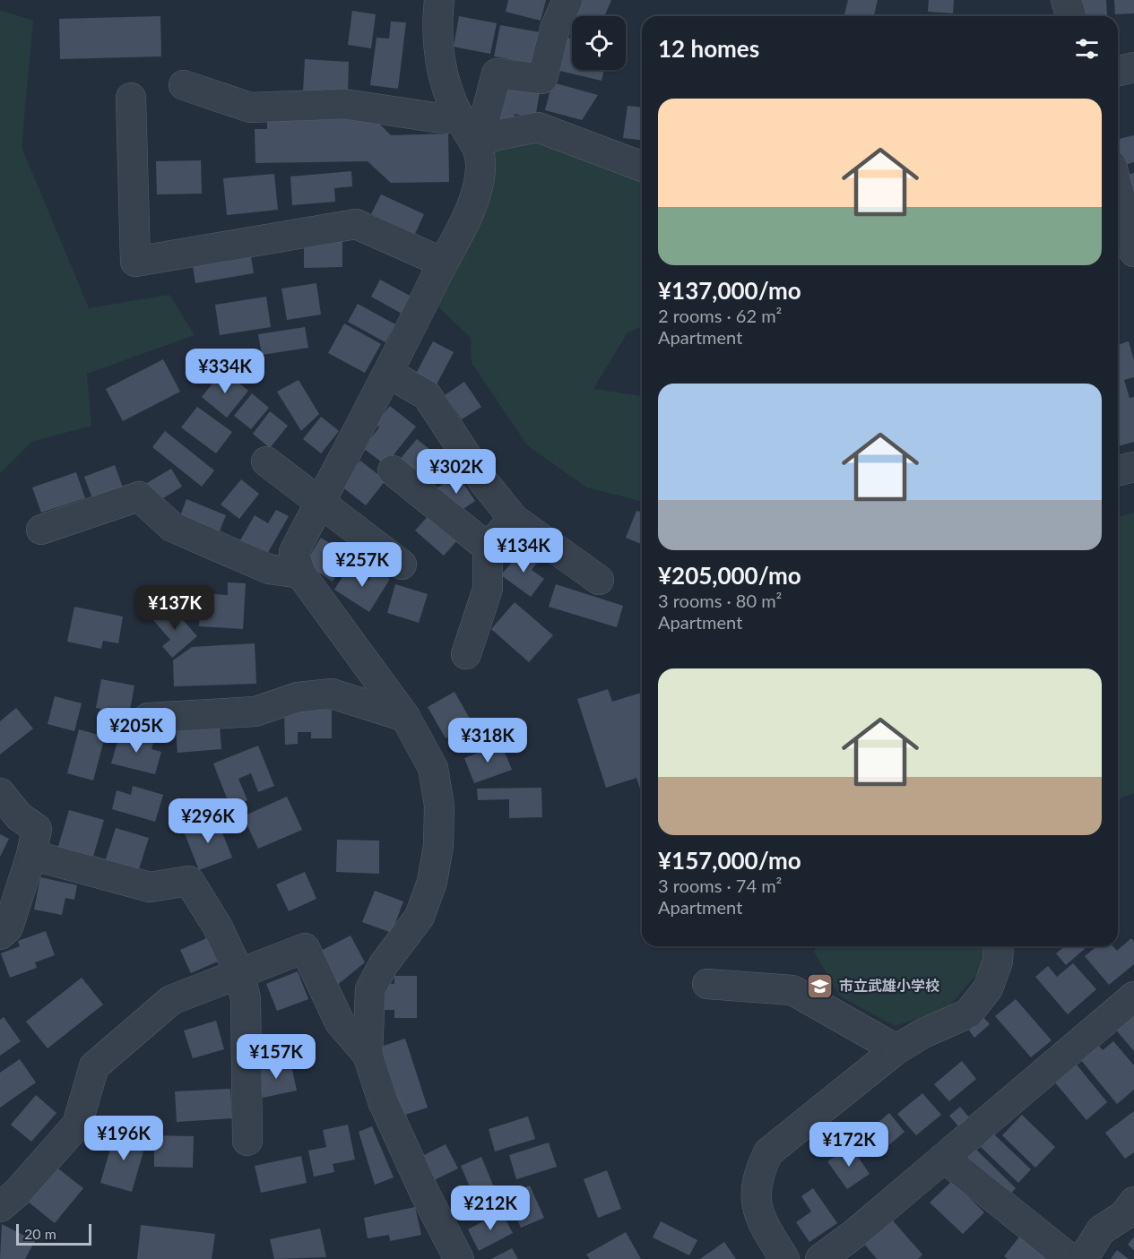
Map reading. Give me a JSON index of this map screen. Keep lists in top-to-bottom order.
{
  "places": {
    "school or university": ["市立武雄小学校"]
  },
  "scale_bar": "20 m",
  "page": {
    "heading": "12 homes",
    "list": [
      {
        "name": "¥137,000/mo",
        "note": "2 rooms · 62 m² · Apartment"
      },
      {
        "name": "¥205,000/mo",
        "note": "3 rooms · 80 m² · Apartment"
      },
      {
        "name": "¥157,000/mo",
        "note": "3 rooms · 74 m² · Apartment"
      }
    ],
    "price": [
      "¥334K",
      "¥302K",
      "¥134K",
      "¥257K",
      "¥137K",
      "¥205K",
      "¥318K",
      "¥296K",
      "¥157K",
      "¥196K",
      "¥172K",
      "¥212K"
    ],
    "scale": "20 m"
  }
}
